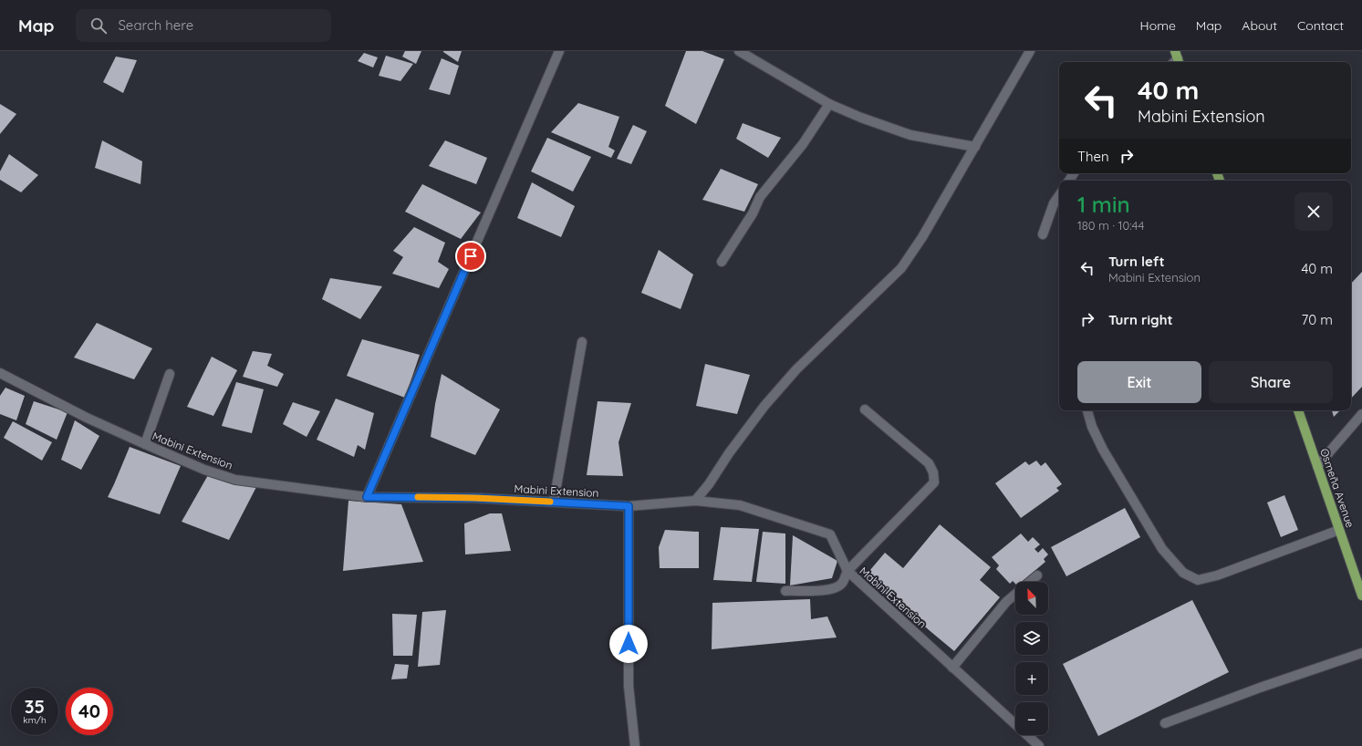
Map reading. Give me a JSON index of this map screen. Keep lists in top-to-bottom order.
{
  "streets": {
    "main road": ["Osmeña Avenue"],
    "street": ["Mabini Extension"]
  },
  "north": "top left",
  "page": {
    "header": "Map",
    "search": "Search here",
    "nav": [
      "Home",
      "Map",
      "About",
      "Contact"
    ],
    "turn": ["40 m", "Mabini Extension"],
    "then": "Then",
    "heading": ["1 min", "180 m · 10:44"],
    "list": [
      {
        "name": "Turn left",
        "note": "Mabini Extension",
        "value": "40 m"
      },
      {
        "name": "Turn right",
        "value": "70 m"
      }
    ],
    "buttons": ["Exit", "Share"],
    "map_buttons": ["+", "−"],
    "speed": "35 km/h",
    "limit": "40"
  }
}
